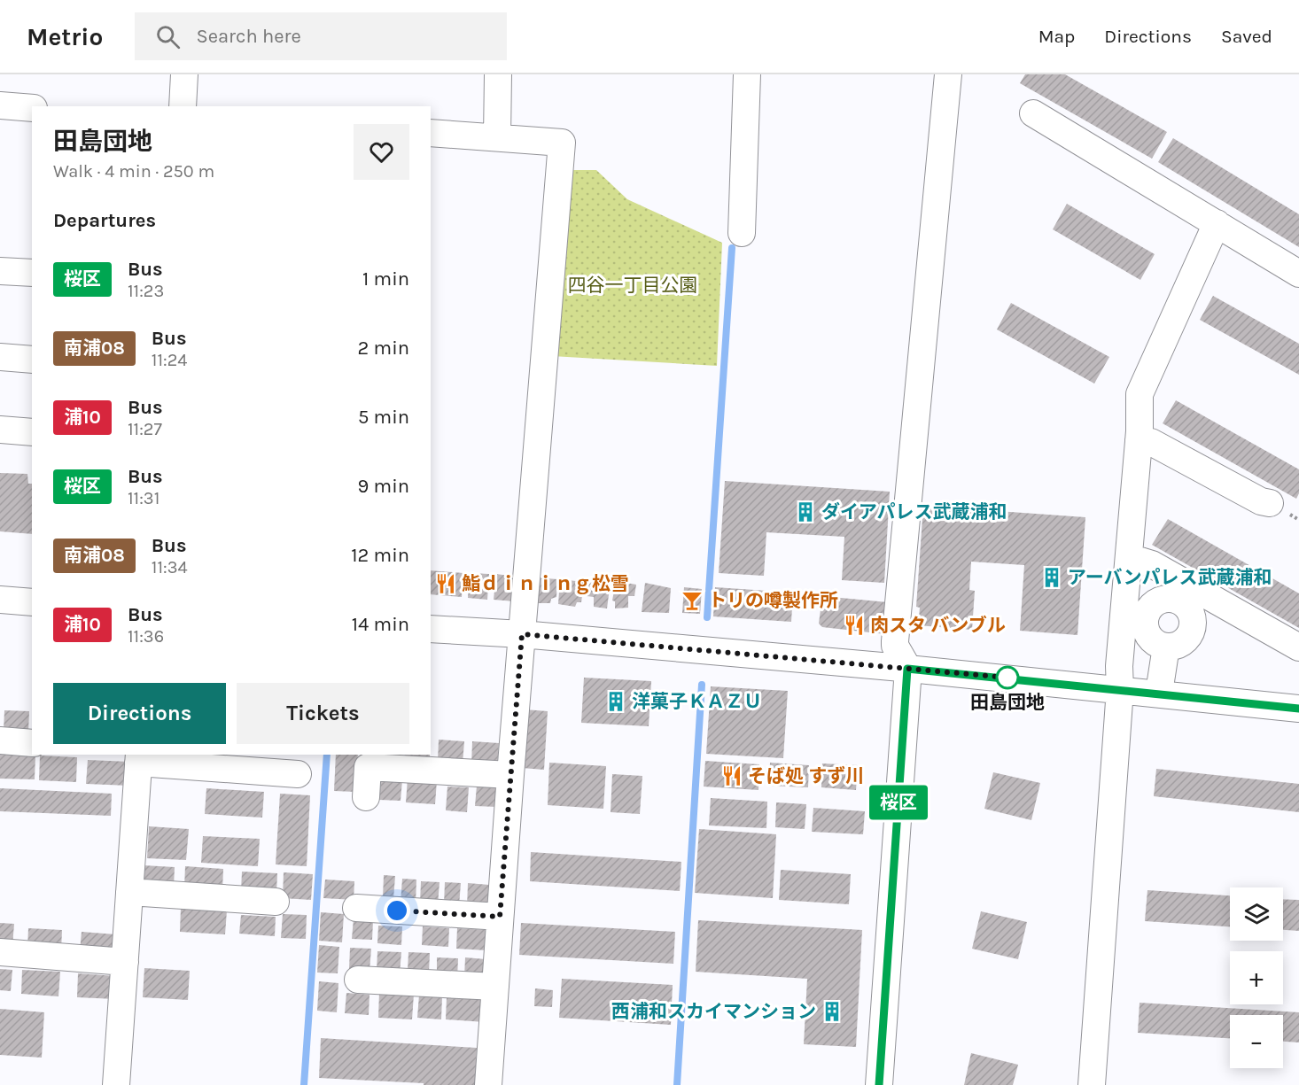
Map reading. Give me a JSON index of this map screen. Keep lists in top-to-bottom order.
{
  "parks": ["四谷一丁目公園"],
  "places": {
    "building": [
      "ダイアパレス武蔵浦和",
      "アーバンパレス武蔵浦和",
      "洋菓子ＫＡＺＵ",
      "西浦和スカイマンション"
    ],
    "restaurant": ["鮨ｄｉｎｉｎｇ松雪", "肉スタ バンブル", "そば処 すず川"],
    "bar": ["トリの噂製作所"],
    "other": ["田島団地"]
  },
  "lines": ["bus line 桜区"],
  "page": {
    "header": "Metrio",
    "search": "Search here",
    "nav": ["Map", "Directions", "Saved"],
    "on_map": "桜区",
    "heading": [
      ["田島団地", "Walk · 4 min · 250 m"],
      "Departures"
    ],
    "list": [
      {
        "mark": "桜区",
        "name": "Bus",
        "note": "11:23",
        "value": "1 min"
      },
      {
        "mark": "南浦08",
        "name": "Bus",
        "note": "11:24",
        "value": "2 min"
      },
      {
        "mark": "浦10",
        "name": "Bus",
        "note": "11:27",
        "value": "5 min"
      },
      {
        "mark": "桜区",
        "name": "Bus",
        "note": "11:31",
        "value": "9 min"
      },
      {
        "mark": "南浦08",
        "name": "Bus",
        "note": "11:34",
        "value": "12 min"
      },
      {
        "mark": "浦10",
        "name": "Bus",
        "note": "11:36",
        "value": "14 min"
      }
    ],
    "buttons": ["Directions", "Tickets"],
    "map_buttons": ["+", "−"]
  }
}
